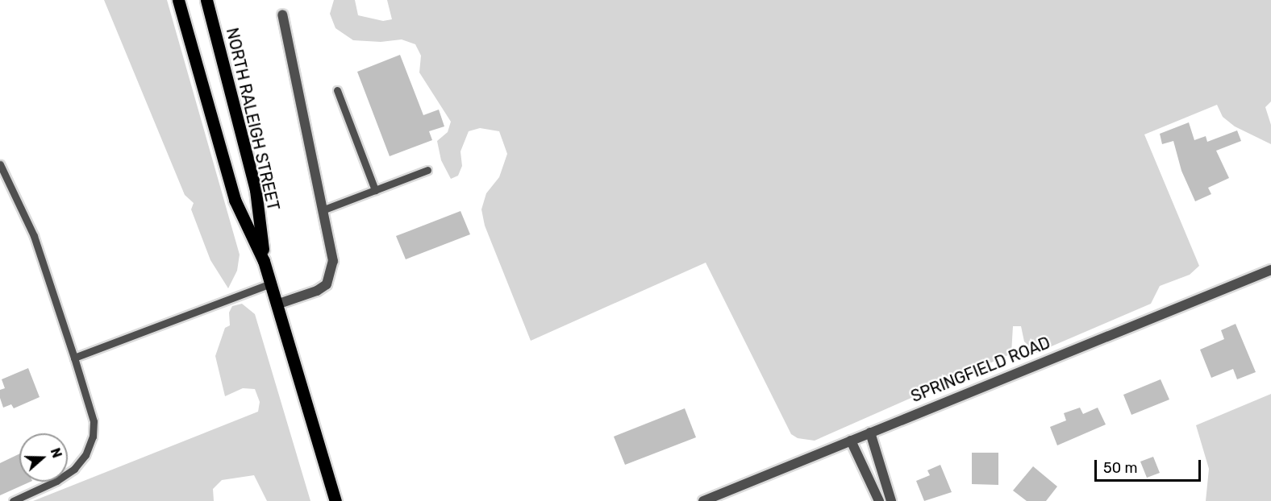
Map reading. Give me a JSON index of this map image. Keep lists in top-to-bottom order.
{
  "streets": {
    "main road": ["NORTH RALEIGH STREET"],
    "street": ["SPRINGFIELD ROAD"]
  },
  "scale_bar": "50 m",
  "north": "right"
}
